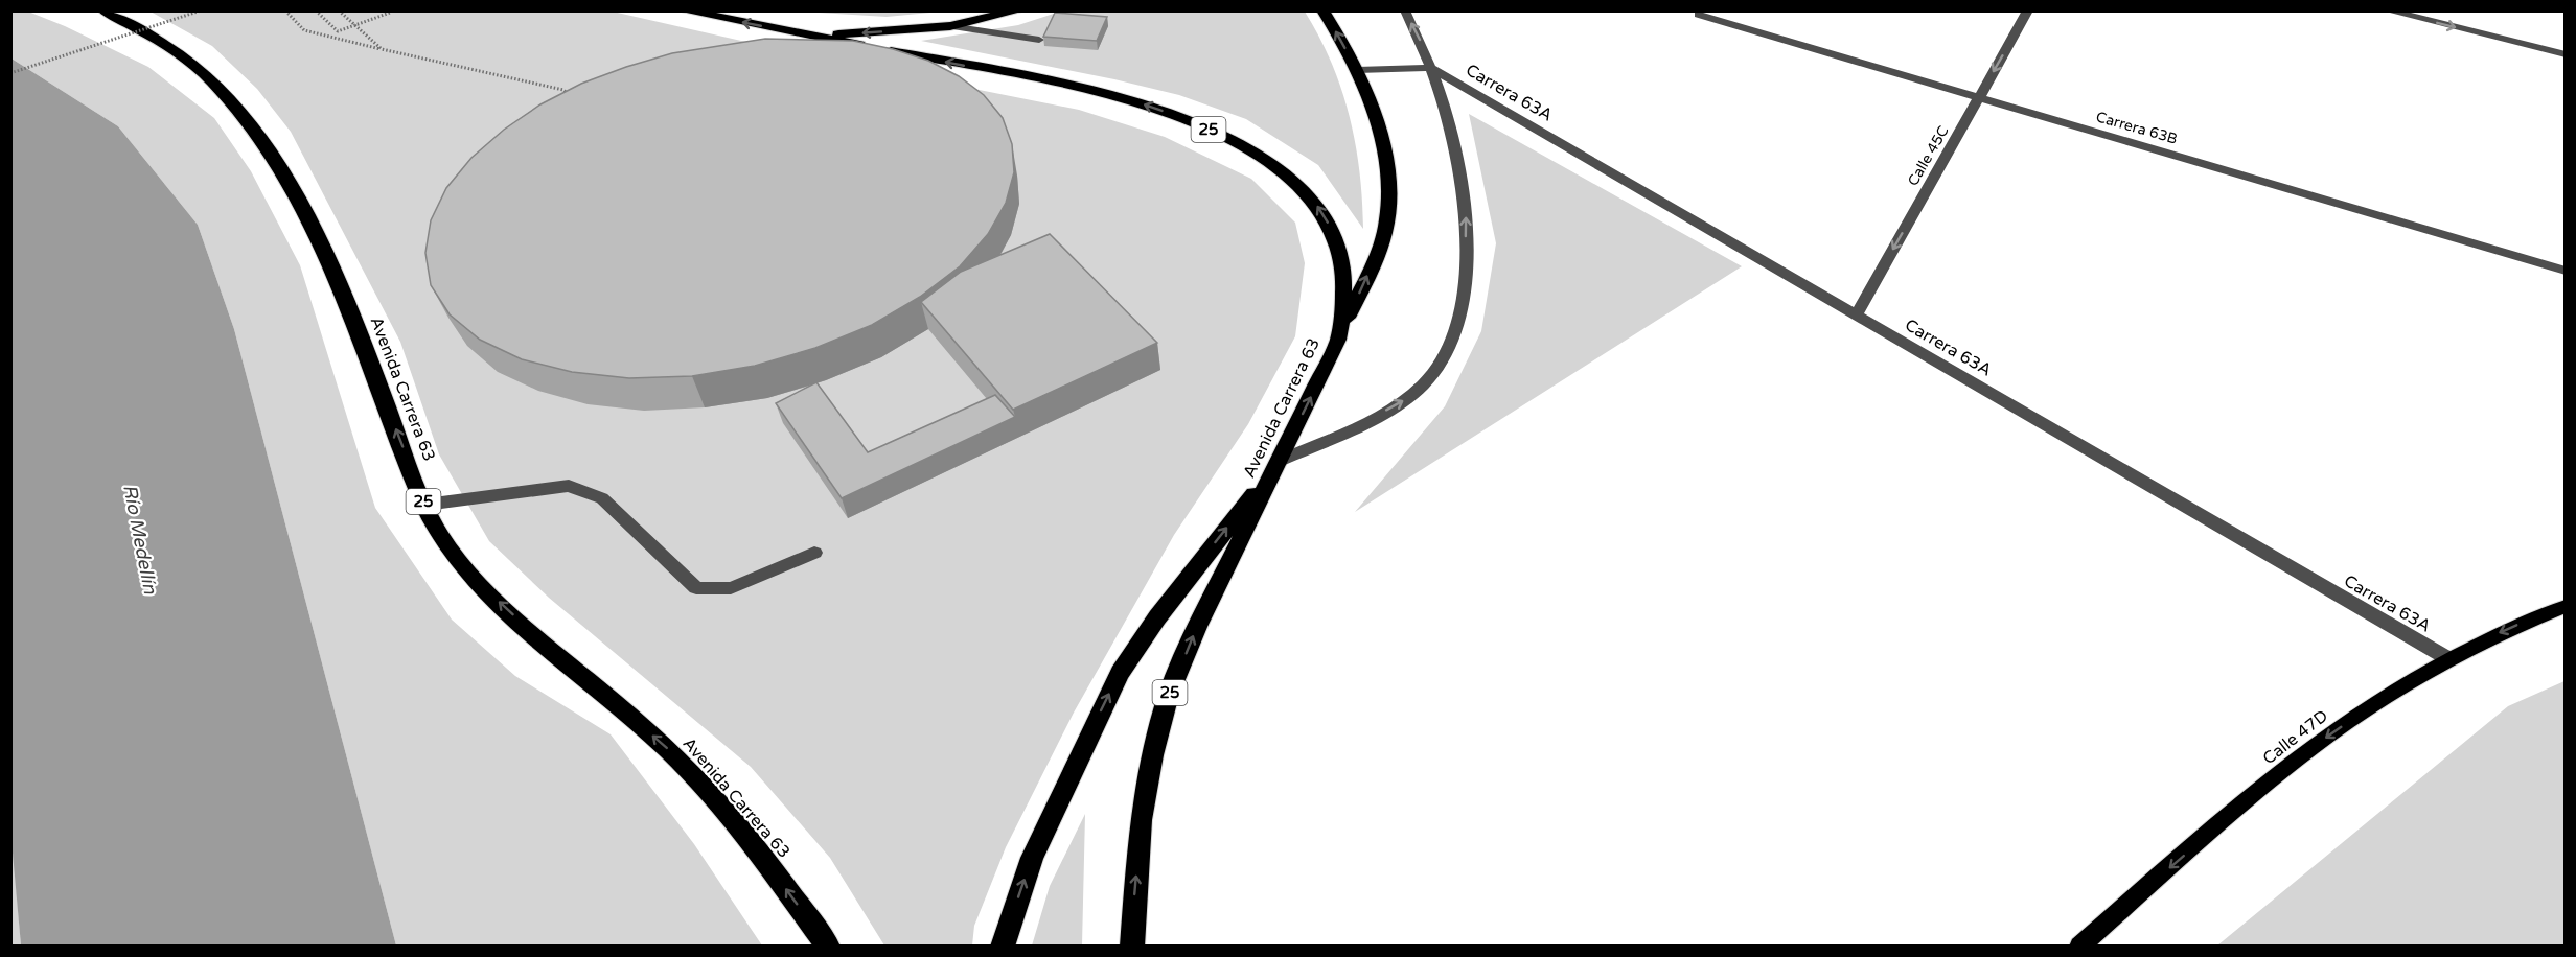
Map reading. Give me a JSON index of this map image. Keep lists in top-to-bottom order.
{
  "streets": {
    "highway": ["25", "Avenida Carrera 63"],
    "main road": ["Calle 47D"],
    "street": ["Carrera 63A", "Carrera 63B", "Calle 45C"]
  },
  "crossings": [
    ["Carrera 63A", "Calle 45C"],
    ["Carrera 63A", "Calle 47D"],
    ["Carrera 63B", "Calle 45C"]
  ],
  "one_way": ["Calle 45C", "Avenida Carrera 63", "Calle 47D"],
  "water": ["Río Medellín"]
}
